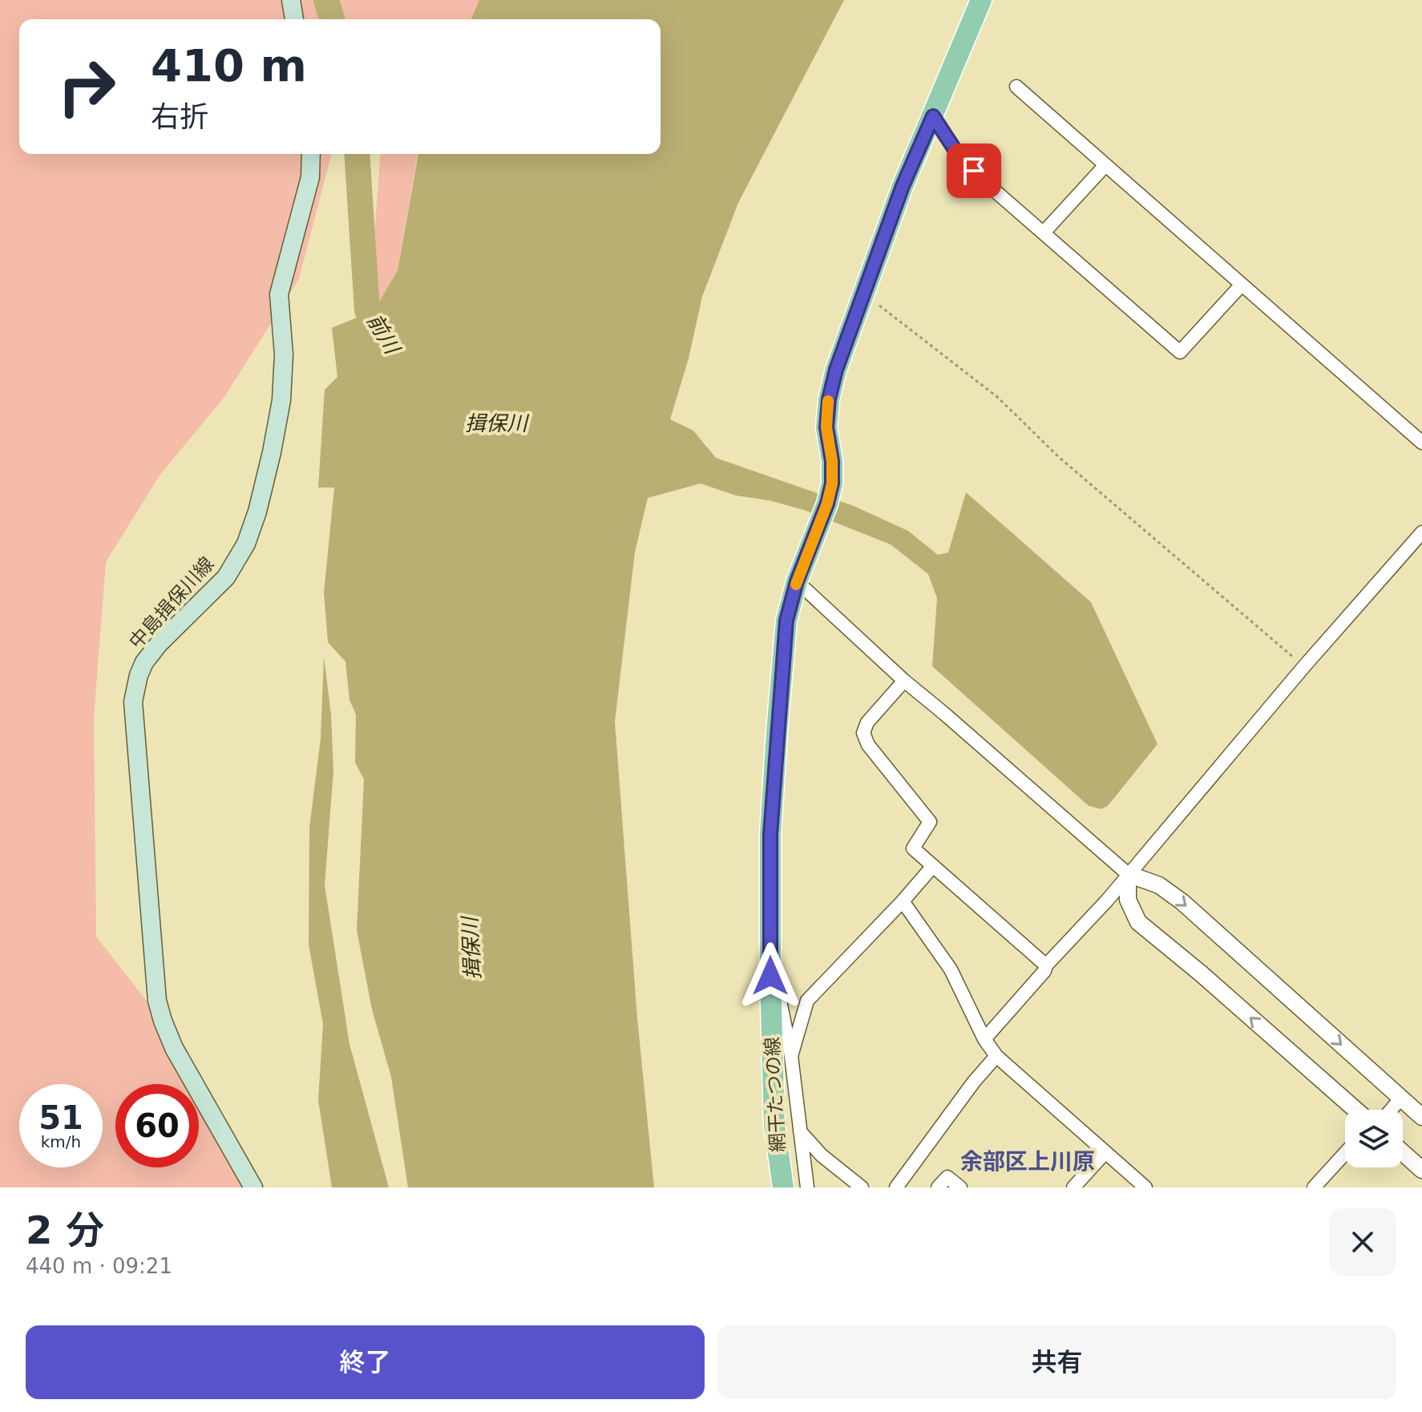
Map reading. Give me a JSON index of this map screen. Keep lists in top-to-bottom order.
{
  "streets": {
    "main road": ["中島揖保川線", "網干たつの線"]
  },
  "districts": ["余部区上川原"],
  "water": ["前川", "揖保川"],
  "page": {
    "turn": ["410 m", "右折"],
    "speed": "51 km/h",
    "limit": "60",
    "heading": ["2 分", "440 m · 09:21"],
    "buttons": ["終了", "共有"]
  }
}
